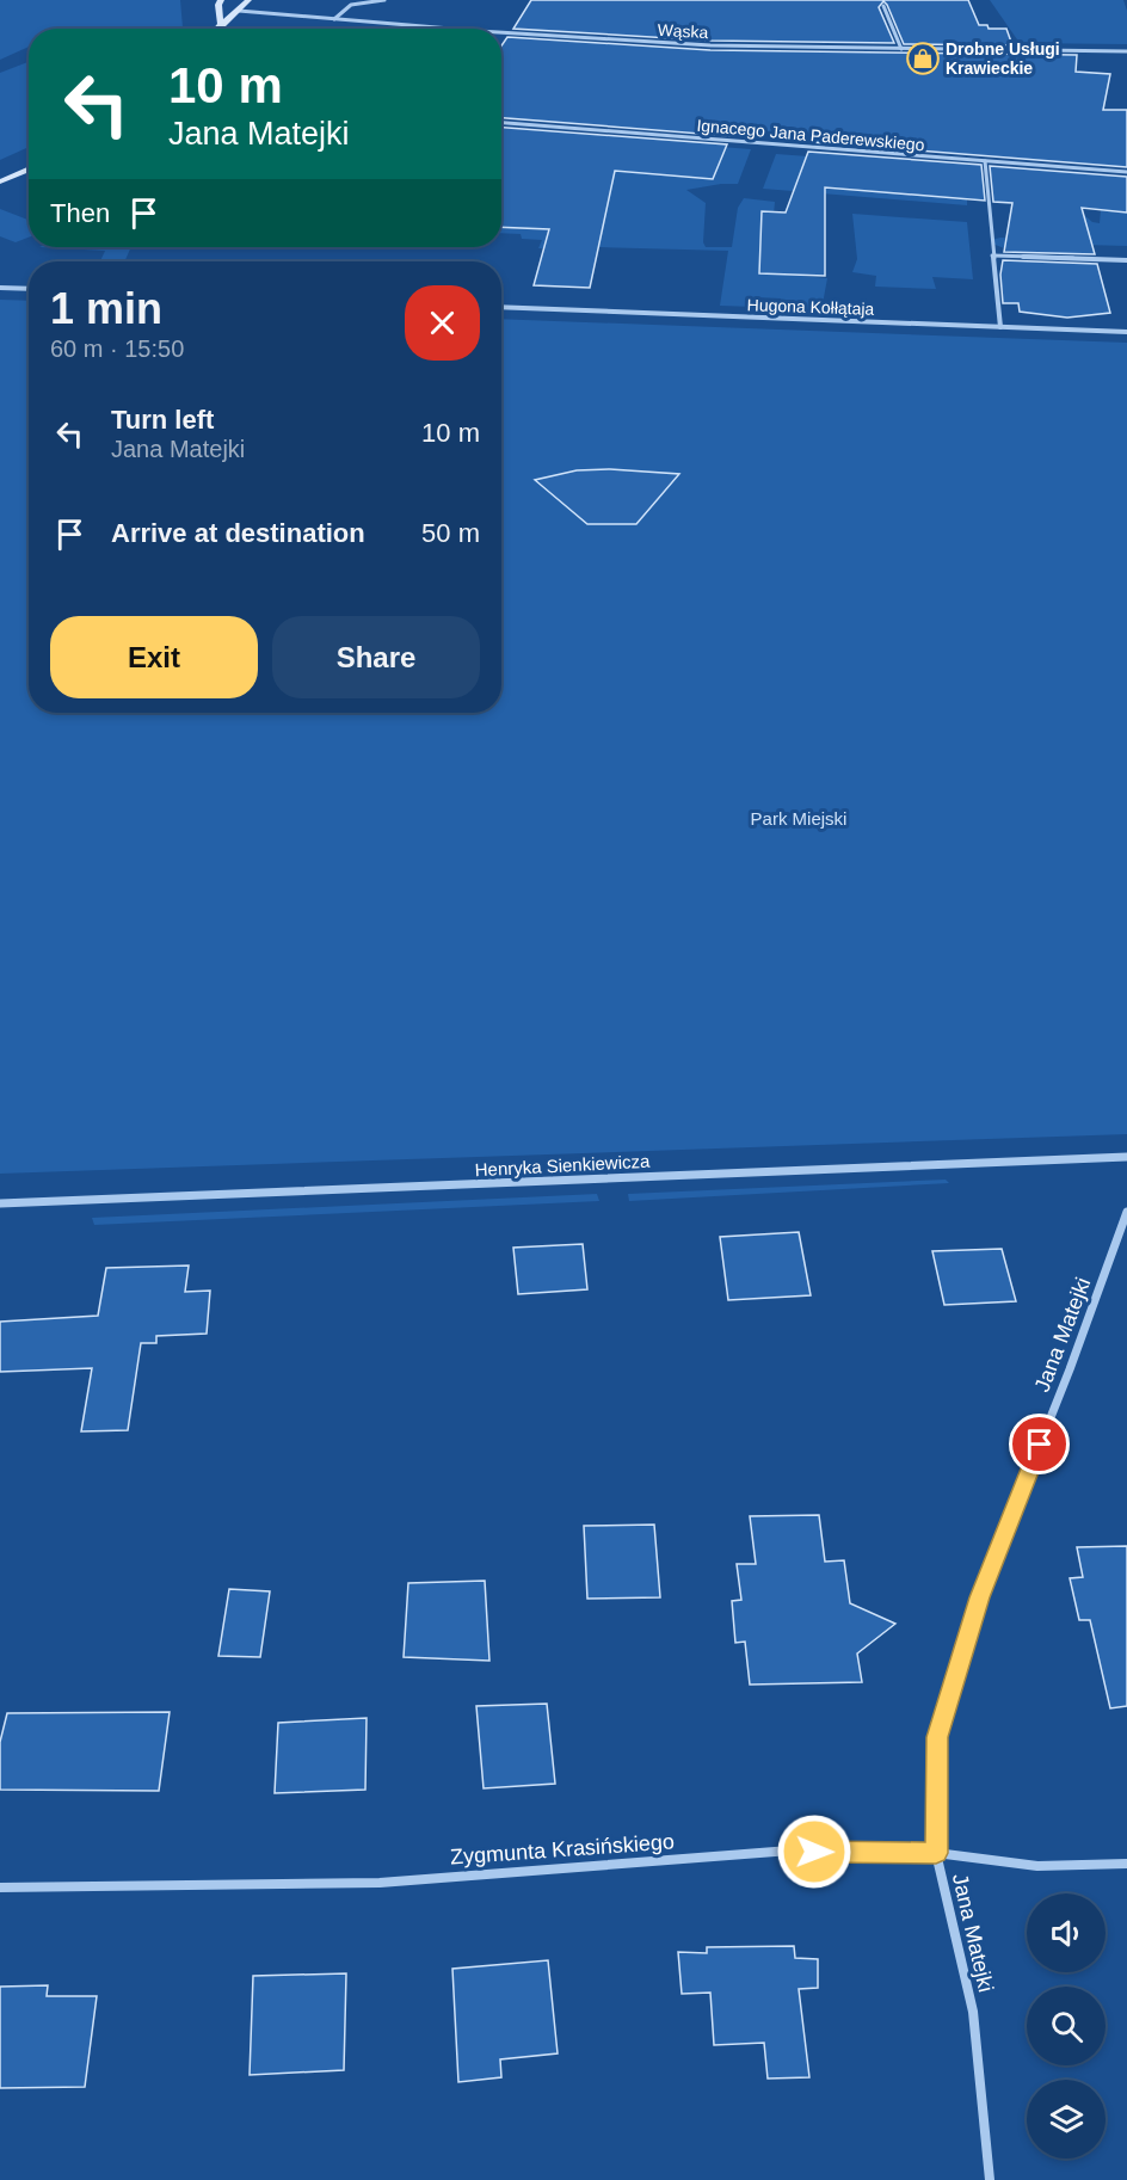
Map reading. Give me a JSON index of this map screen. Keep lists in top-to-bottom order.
{
  "streets": {
    "street": [
      "Wąska",
      "Ignacego Jana Paderewskiego",
      "Hugona Kołłątaja",
      "Henryka Sienkiewicza",
      "Jana Matejki",
      "Zygmunta Krasińskiego"
    ]
  },
  "crossings": [
    ["Jana Matejki", "Zygmunta Krasińskiego"]
  ],
  "parks": ["Park Miejski"],
  "places": {
    "shop": ["Drobne Usługi Krawieckie"]
  },
  "page": {
    "turn": ["10 m", "Jana Matejki"],
    "then": "Then",
    "heading": ["1 min", "60 m · 15:50"],
    "list": [
      {
        "name": "Turn left",
        "note": "Jana Matejki",
        "value": "10 m"
      },
      {
        "name": "Arrive at destination",
        "value": "50 m"
      }
    ],
    "buttons": ["Exit", "Share"]
  }
}
